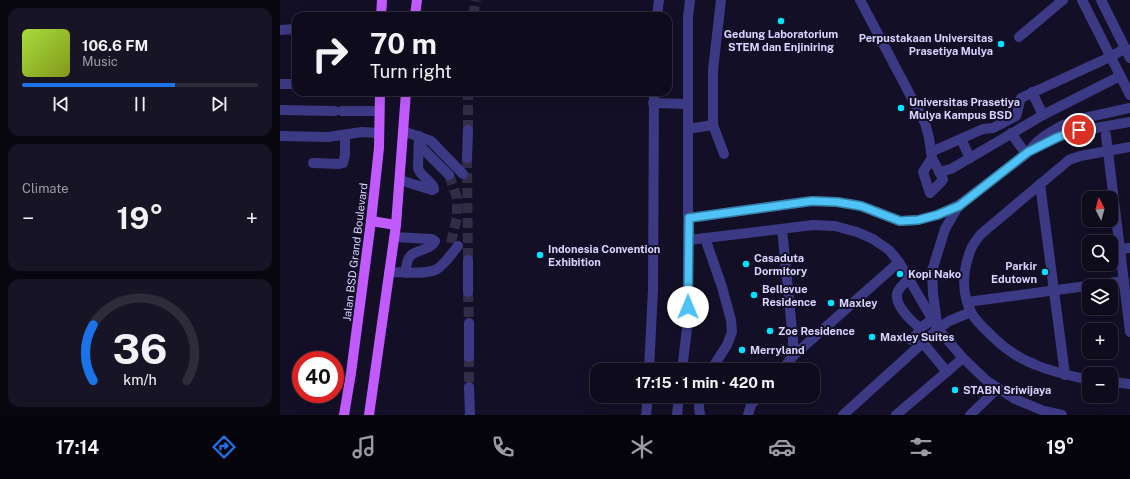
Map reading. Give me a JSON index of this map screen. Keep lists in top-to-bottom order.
{
  "streets": {
    "main road": ["Jalan BSD Grand Boulevard"]
  },
  "places": [
    "Gedung Laboratorium STEM dan Enjiniring",
    "Perpustakaan Universitas Prasetiya Mulya",
    "Universitas Prasetiya Mulya Kampus BSD",
    "Indonesia Convention Exhibition",
    "Casaduta Dormitory",
    "Parkir Edutown",
    "Kopi Nako",
    "Bellevue Residence",
    "Maxley",
    "Zoe Residence",
    "Maxley Suites",
    "Merryland",
    "STABN Sriwijaya"
  ],
  "north": "top",
  "page": {
    "turn": ["70 m", "Turn right"],
    "song": ["106.6 FM", "Music"],
    "tile": "Climate",
    "map_buttons": ["+", "−"],
    "heat": ["−", "19°", "+"],
    "limit": "40",
    "trip": "17:15 · 1 min · 420 m",
    "tabs": ["17:14", "19°"],
    "gauge": ["36", "km/h"]
  }
}
